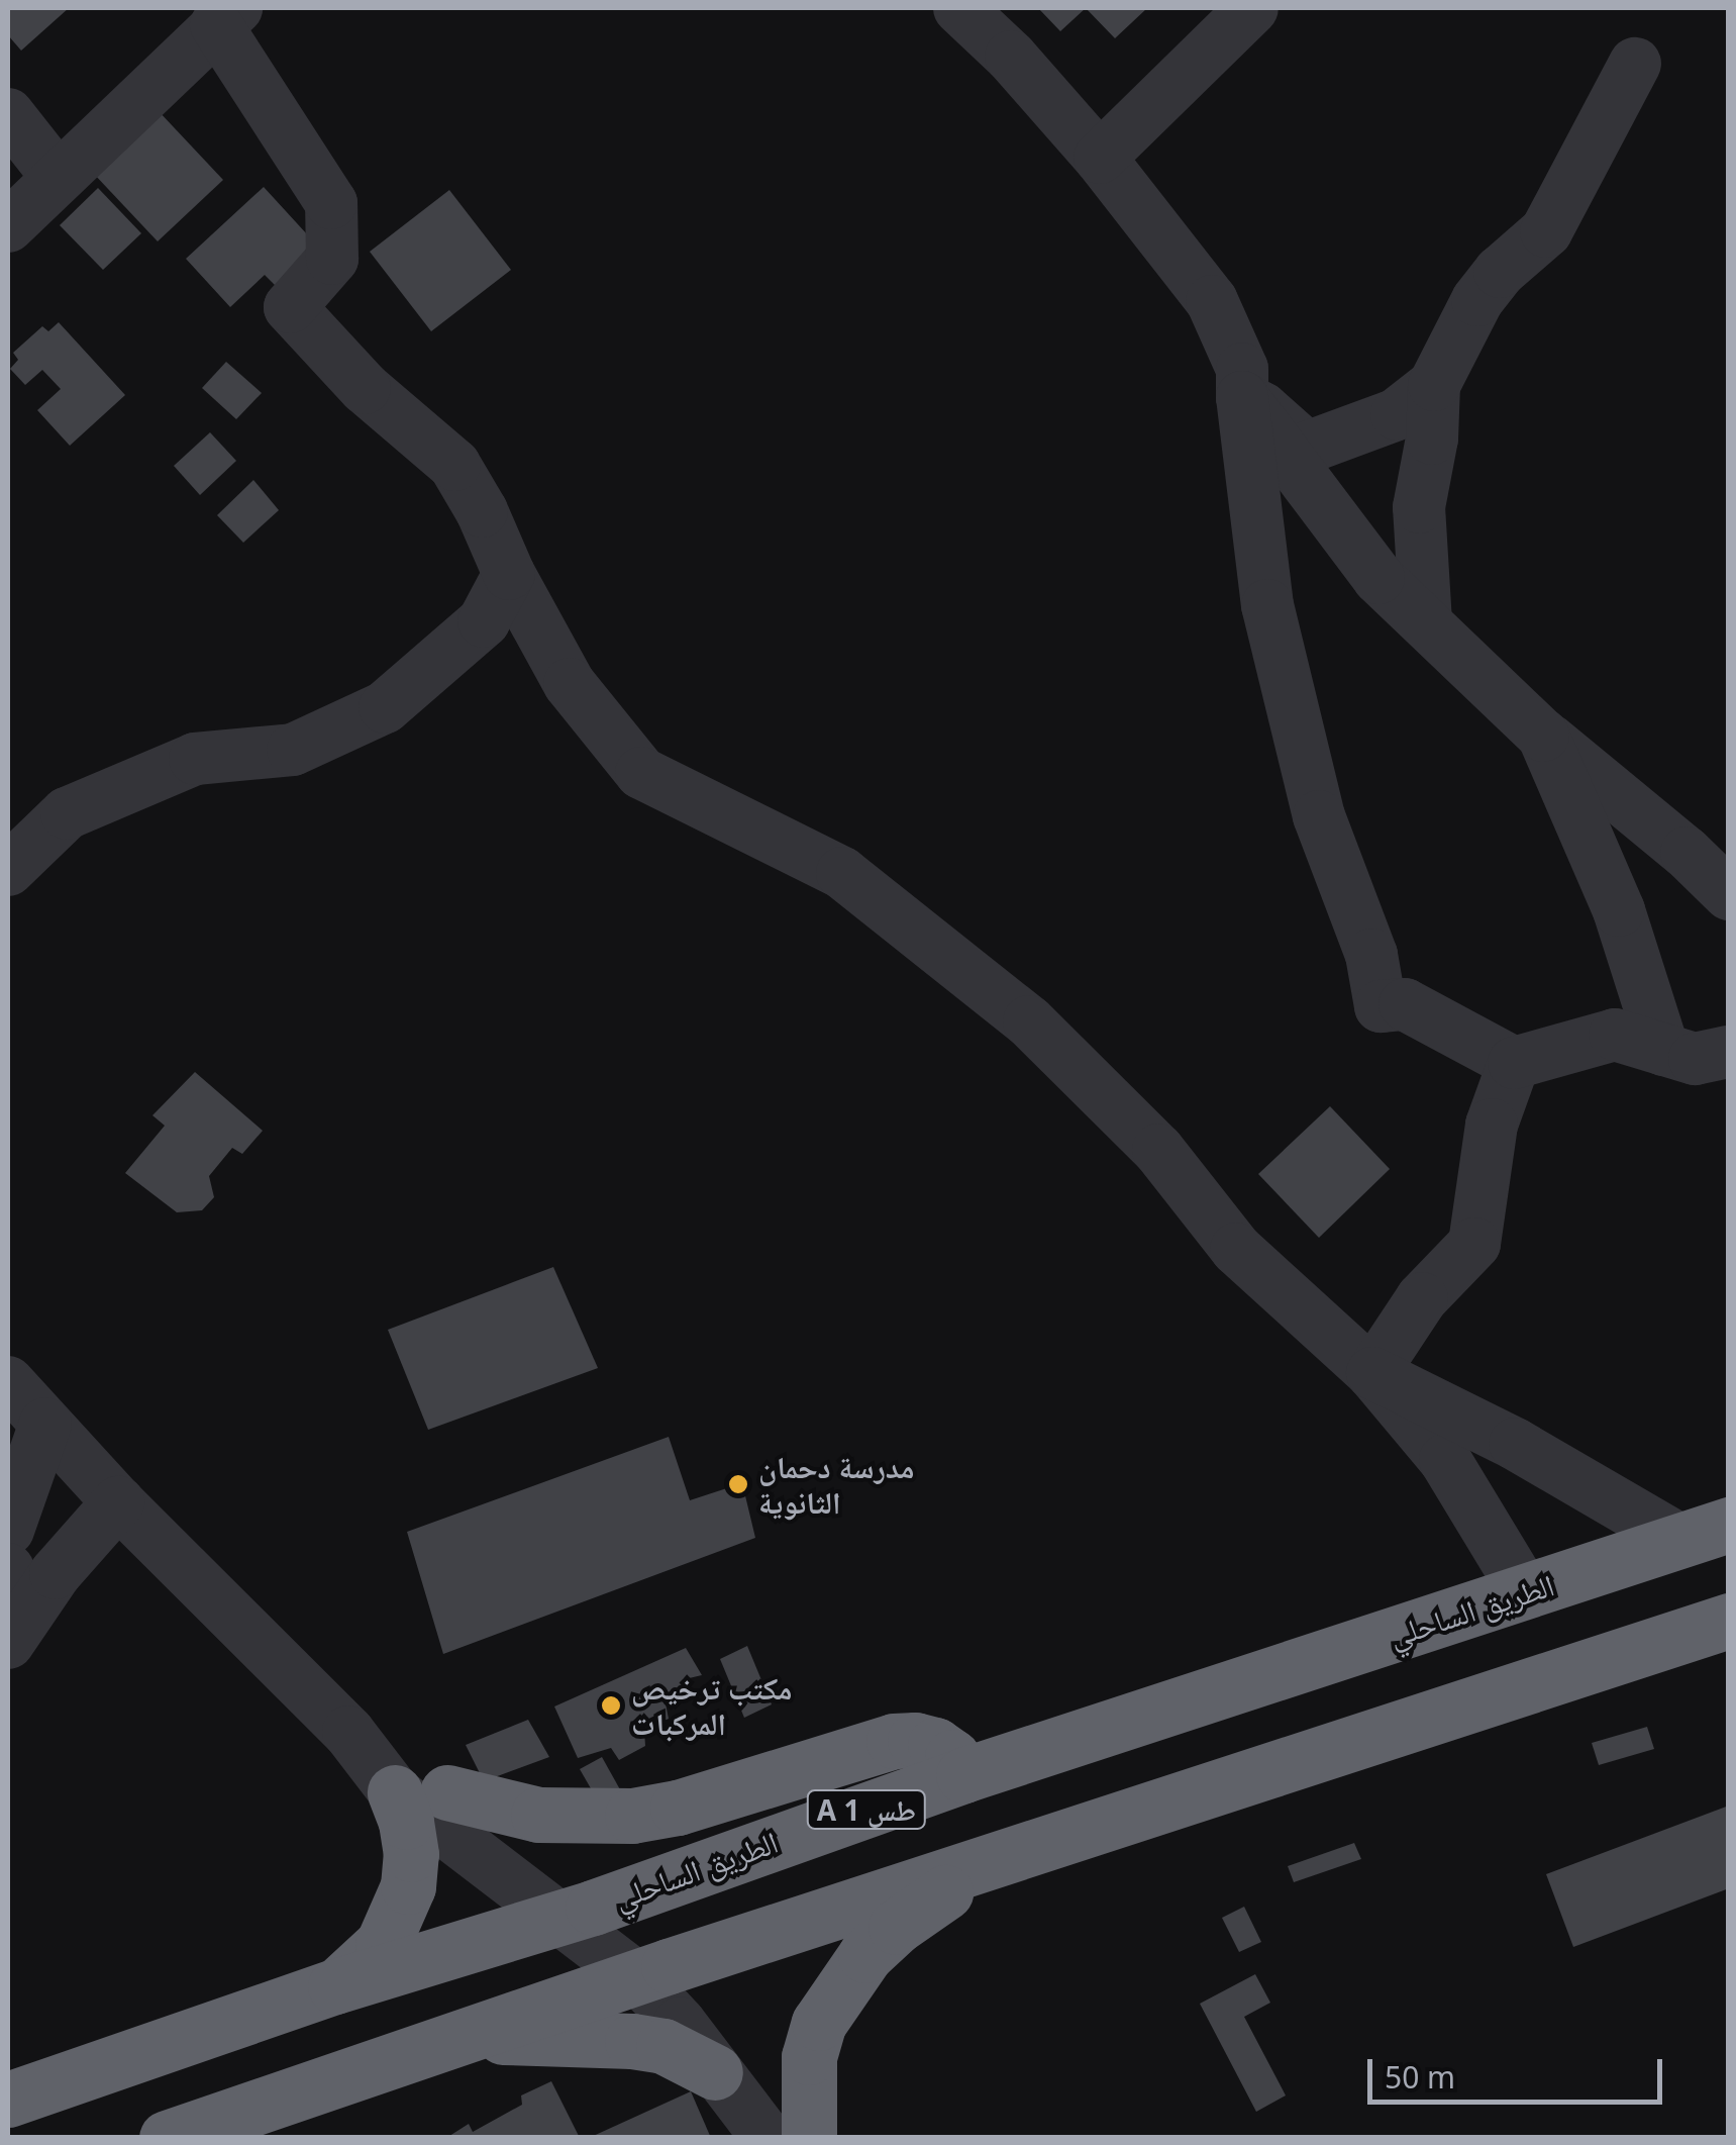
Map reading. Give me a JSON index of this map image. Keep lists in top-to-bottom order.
{
  "streets": {
    "highway": ["الطريق الساحلي", "A 1 طس"]
  },
  "places": ["مدرسة دحمان الثانوية", "مكتب ترخيص المركبات"],
  "scale_bar": "50 m"
}
